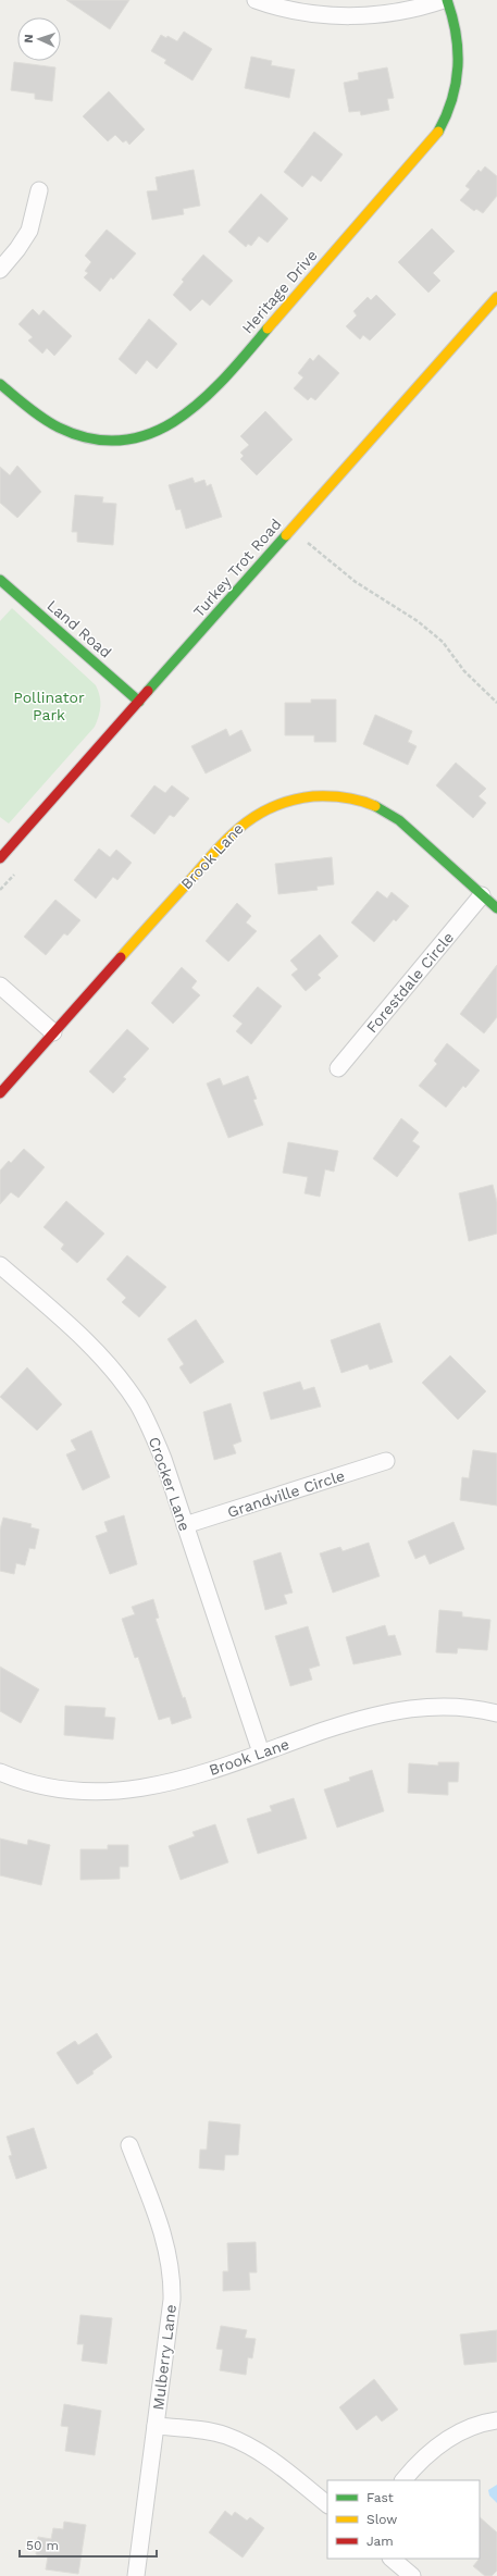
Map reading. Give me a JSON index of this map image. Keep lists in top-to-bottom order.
{
  "streets": {
    "street": [
      "Heritage Drive",
      "Turkey Trot Road",
      "Land Road",
      "Brook Lane",
      "Forestdale Circle",
      "Crocker Lane",
      "Grandville Circle",
      "Mulberry Lane"
    ]
  },
  "crossings": [
    ["Turkey Trot Road", "Land Road"],
    ["Brook Lane", "Forestdale Circle"],
    ["Brook Lane", "Crocker Lane"],
    ["Crocker Lane", "Grandville Circle"]
  ],
  "parks": ["Pollinator Park"],
  "legend": ["Fast", "Slow", "Jam"],
  "scale_bar": "50 m",
  "north": "left"
}
